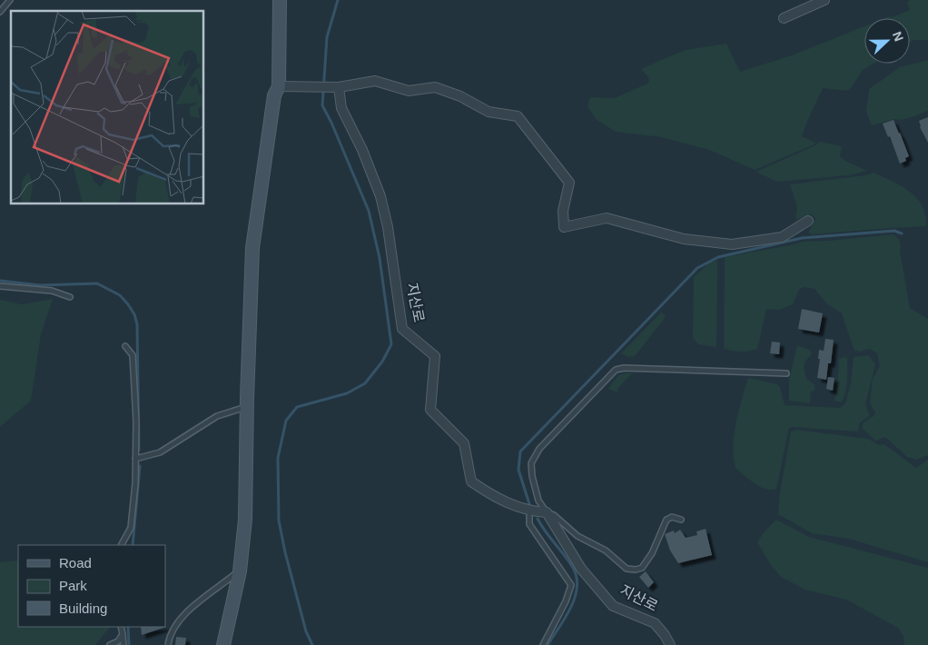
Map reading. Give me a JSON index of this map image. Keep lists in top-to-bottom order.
{
  "streets": {
    "street": ["지산로"]
  },
  "legend": ["Road", "Park", "Building"],
  "north": "right"
}
